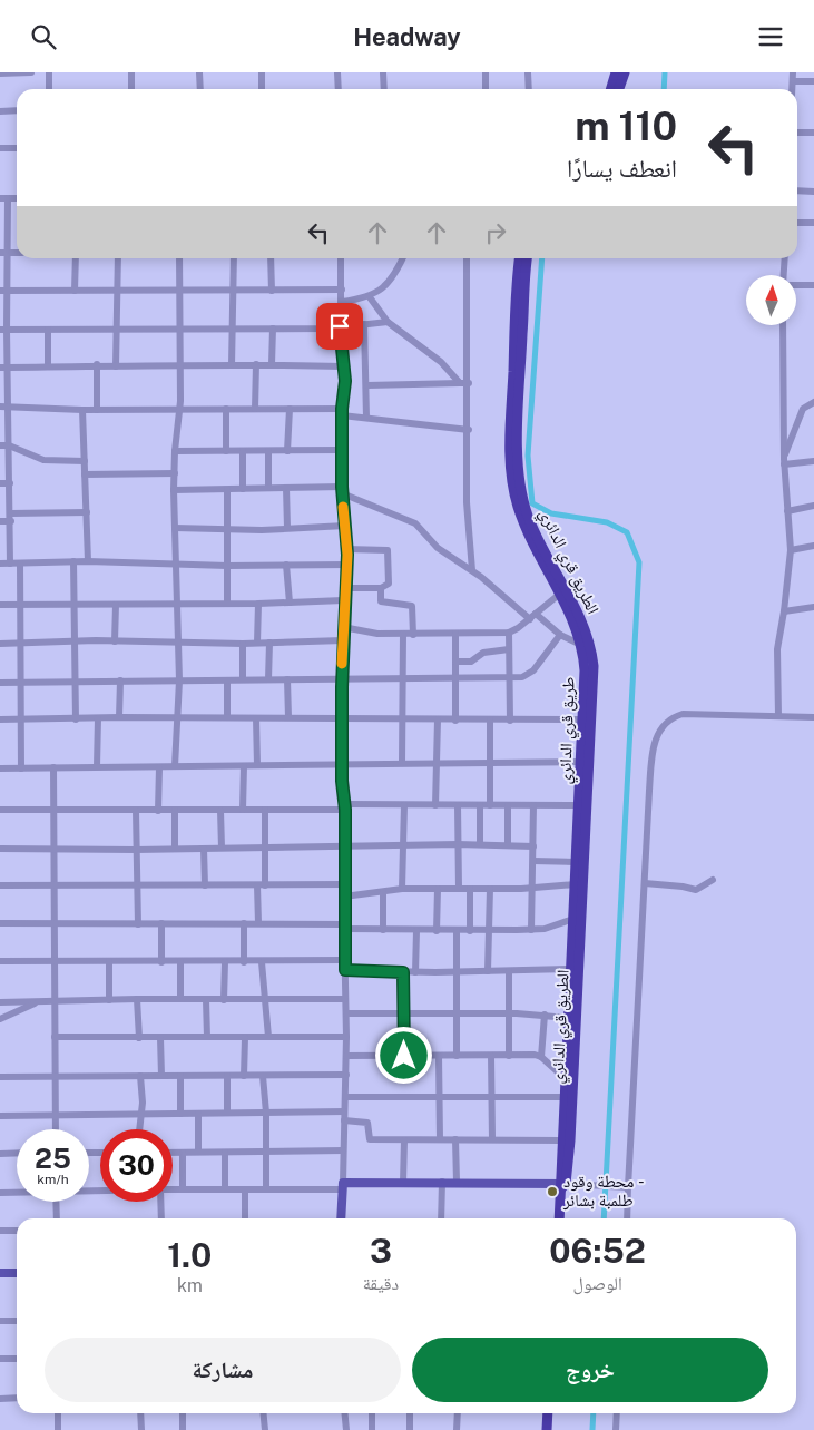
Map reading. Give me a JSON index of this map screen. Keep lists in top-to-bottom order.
{
  "streets": {
    "highway": ["الطريق قري الدائري", "طريق قري الدائري"]
  },
  "crossings": [
    ["الطريق قري الدائري", "طريق قري الدائري"]
  ],
  "places": ["محطة وقود - طلمبة بشائر"],
  "north": "top",
  "page": {
    "header": "Headway",
    "turn": ["110 m", "انعطف يسارًا"],
    "speed": "25 km/h",
    "limit": "30",
    "eta": [
      "06:52",
      "الوصول",
      "3",
      "دقيقة",
      "1.0",
      "km"
    ],
    "buttons": ["خروج", "مشاركة"]
  }
}
